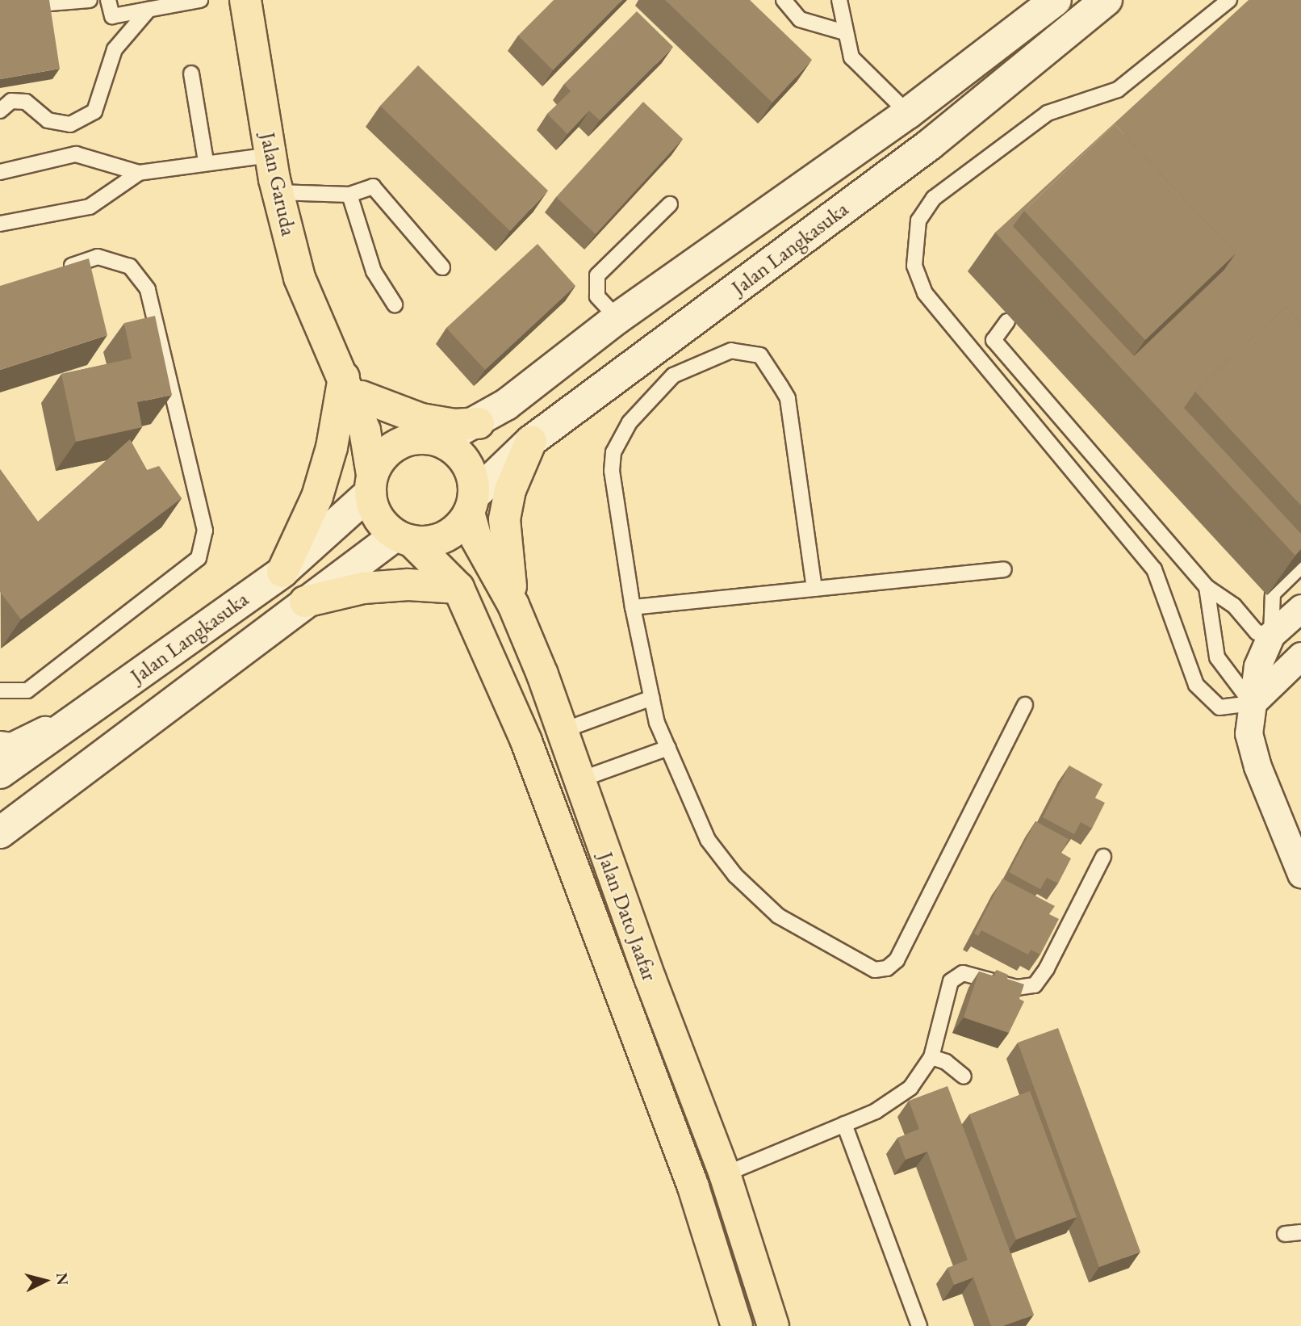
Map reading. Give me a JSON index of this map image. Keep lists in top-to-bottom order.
{
  "streets": {
    "main road": ["Jalan Garuda", "Jalan Langkasuka", "Jalan Dato Jaafar"]
  },
  "crossings": [
    ["Jalan Garuda", "Jalan Langkasuka"],
    ["Jalan Garuda", "Jalan Dato Jaafar"],
    ["Jalan Langkasuka", "Jalan Dato Jaafar"]
  ],
  "north": "right"
}
